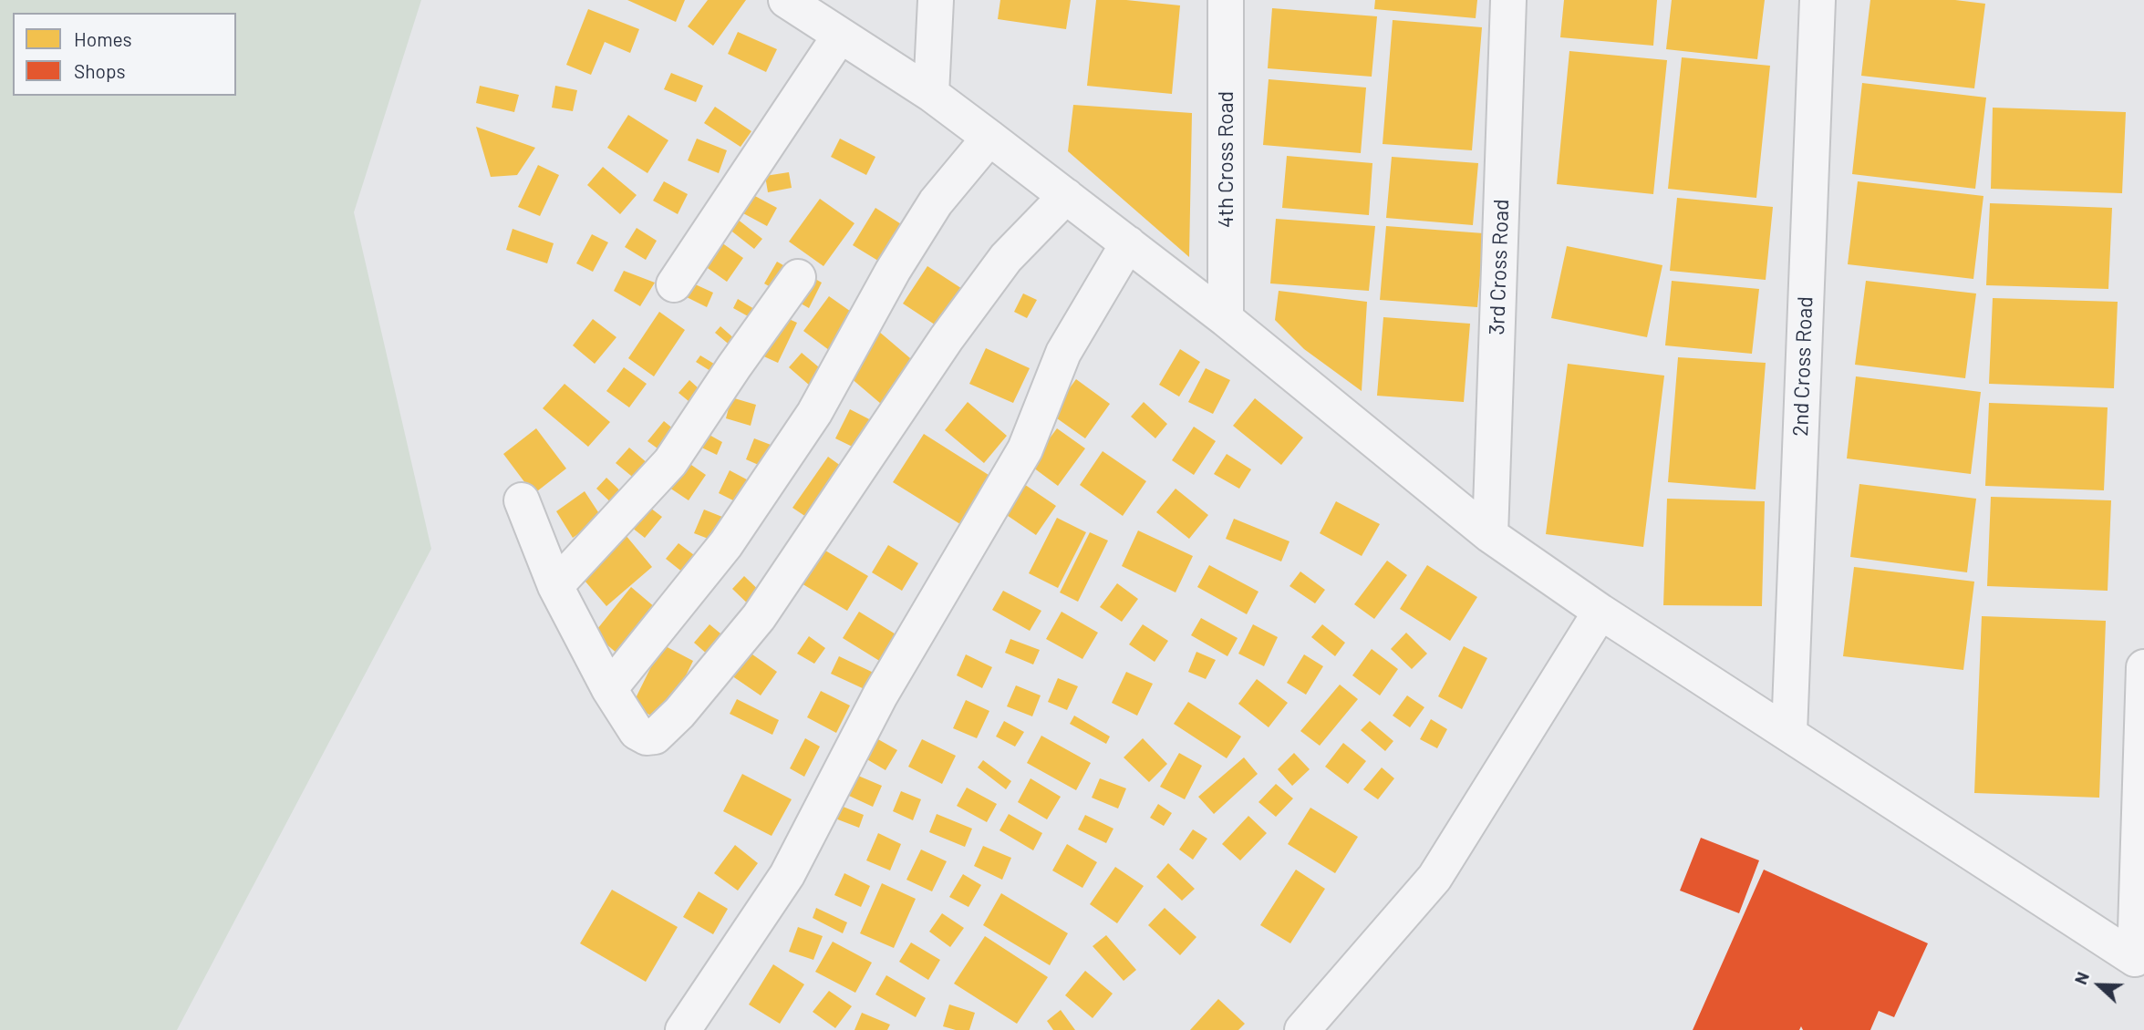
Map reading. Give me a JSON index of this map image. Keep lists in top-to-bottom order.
{
  "streets": {
    "street": ["4th Cross Road", "3rd Cross Road", "2nd Cross Road"]
  },
  "legend": ["Homes", "Shops"],
  "north": "left"
}
